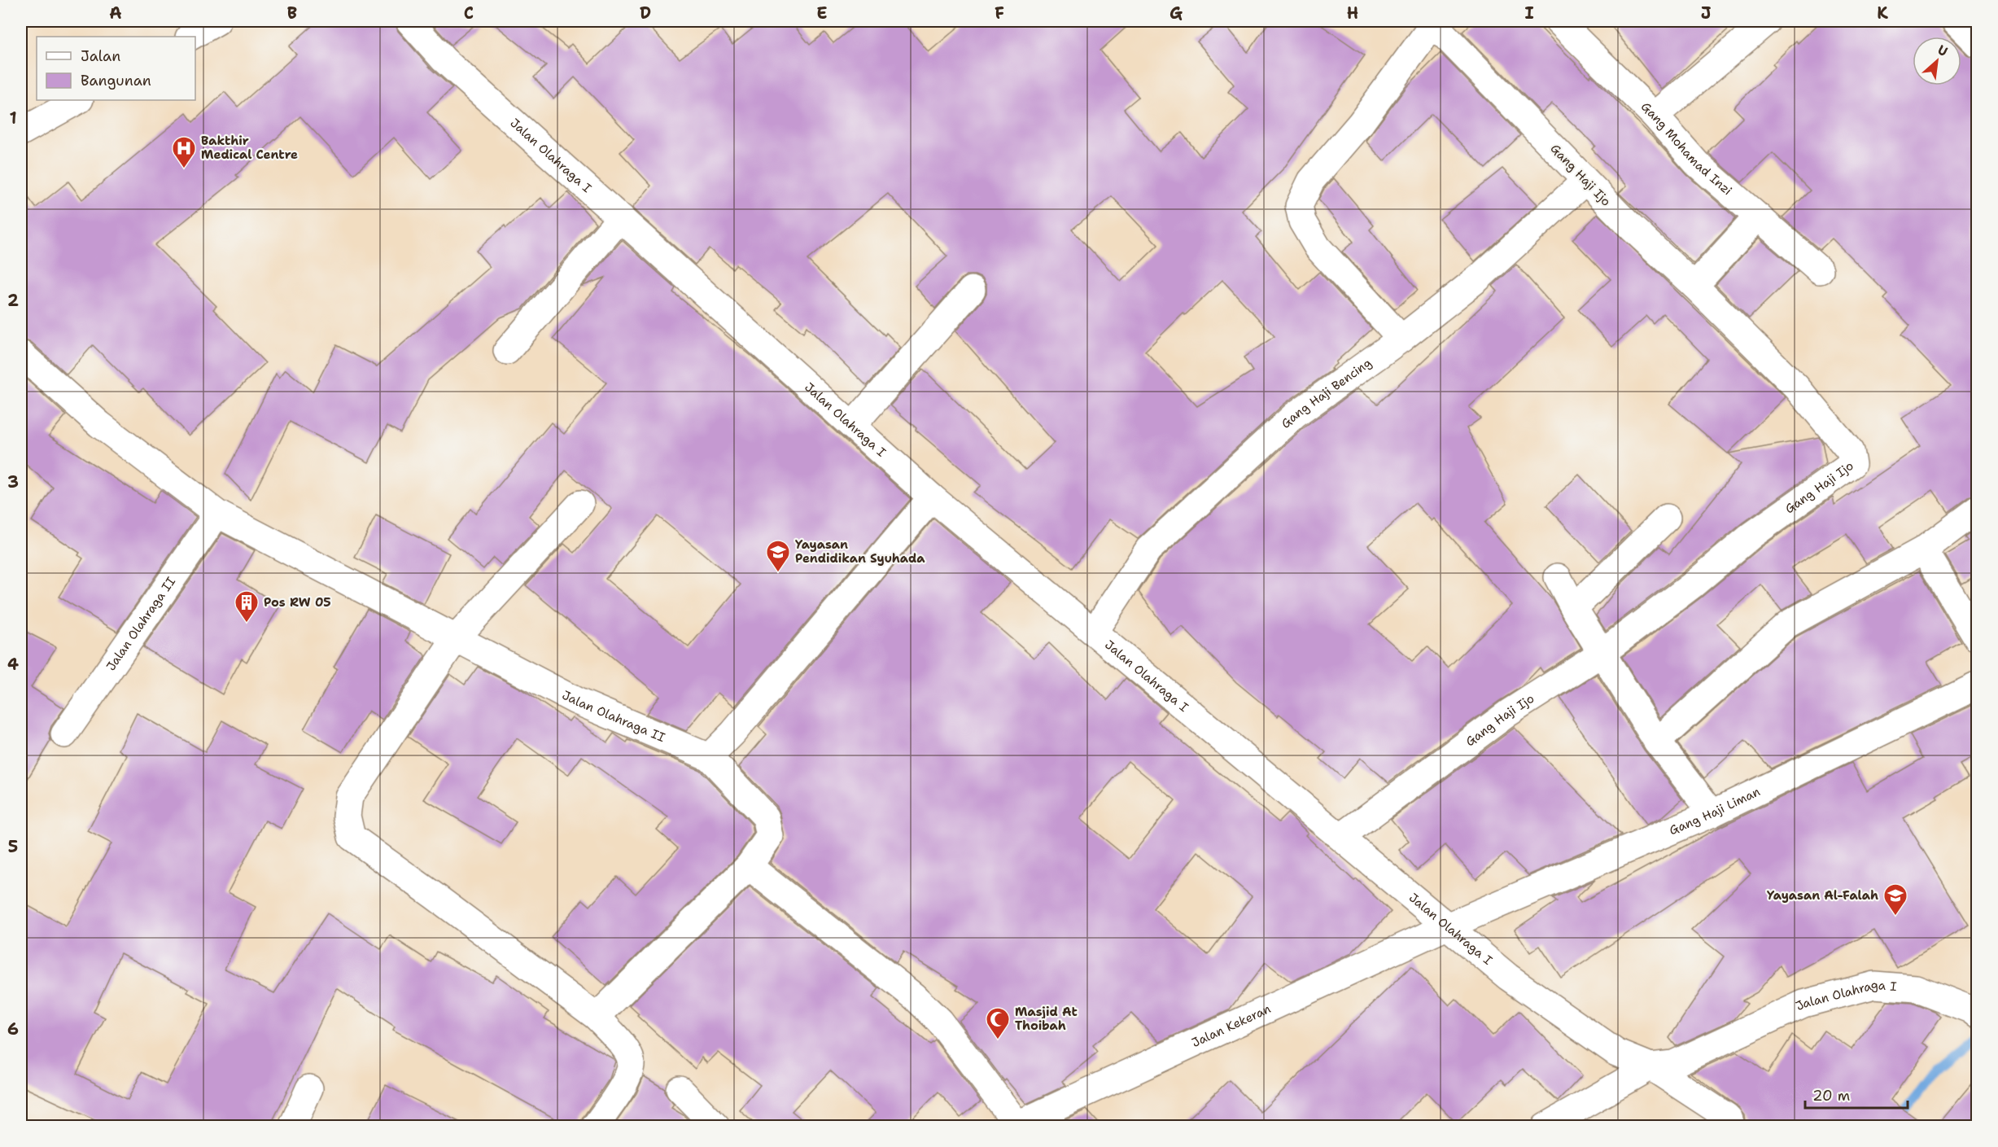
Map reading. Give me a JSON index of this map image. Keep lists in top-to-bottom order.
{
  "streets": {
    "street": [
      "Gang Mohamad Inzi",
      "Jalan Olahraga I",
      "Gang Haji Ijo",
      "Gang Haji Bencing",
      "Jalan Olahraga II",
      "Gang Haji Liman",
      "Jalan Kekeran"
    ]
  },
  "crossings": [
    ["Jalan Olahraga I", "Gang Haji Ijo"],
    ["Jalan Olahraga I", "Gang Haji Bencing"],
    ["Jalan Olahraga I", "Gang Haji Liman"],
    ["Jalan Olahraga I", "Jalan Kekeran"],
    ["Gang Haji Ijo", "Gang Haji Bencing"],
    ["Gang Haji Liman", "Jalan Kekeran"]
  ],
  "places": {
    "hospital": ["Bakthir Medical Centre"],
    "school or university": ["Yayasan Pendidikan Syuhada", "Yayasan Al-Falah"],
    "building": ["Pos RW 05"],
    "mosque": ["Masjid At Thoibah"]
  },
  "legend": ["Jalan", "Bangunan"],
  "scale_bar": "20 m",
  "north": "top right",
  "grid": {
    "columns": [
      "A",
      "B",
      "C",
      "D",
      "E",
      "F",
      "G",
      "H",
      "I",
      "J",
      "K"
    ],
    "rows": [
      "1",
      "2",
      "3",
      "4",
      "5",
      "6"
    ]
  }
}
